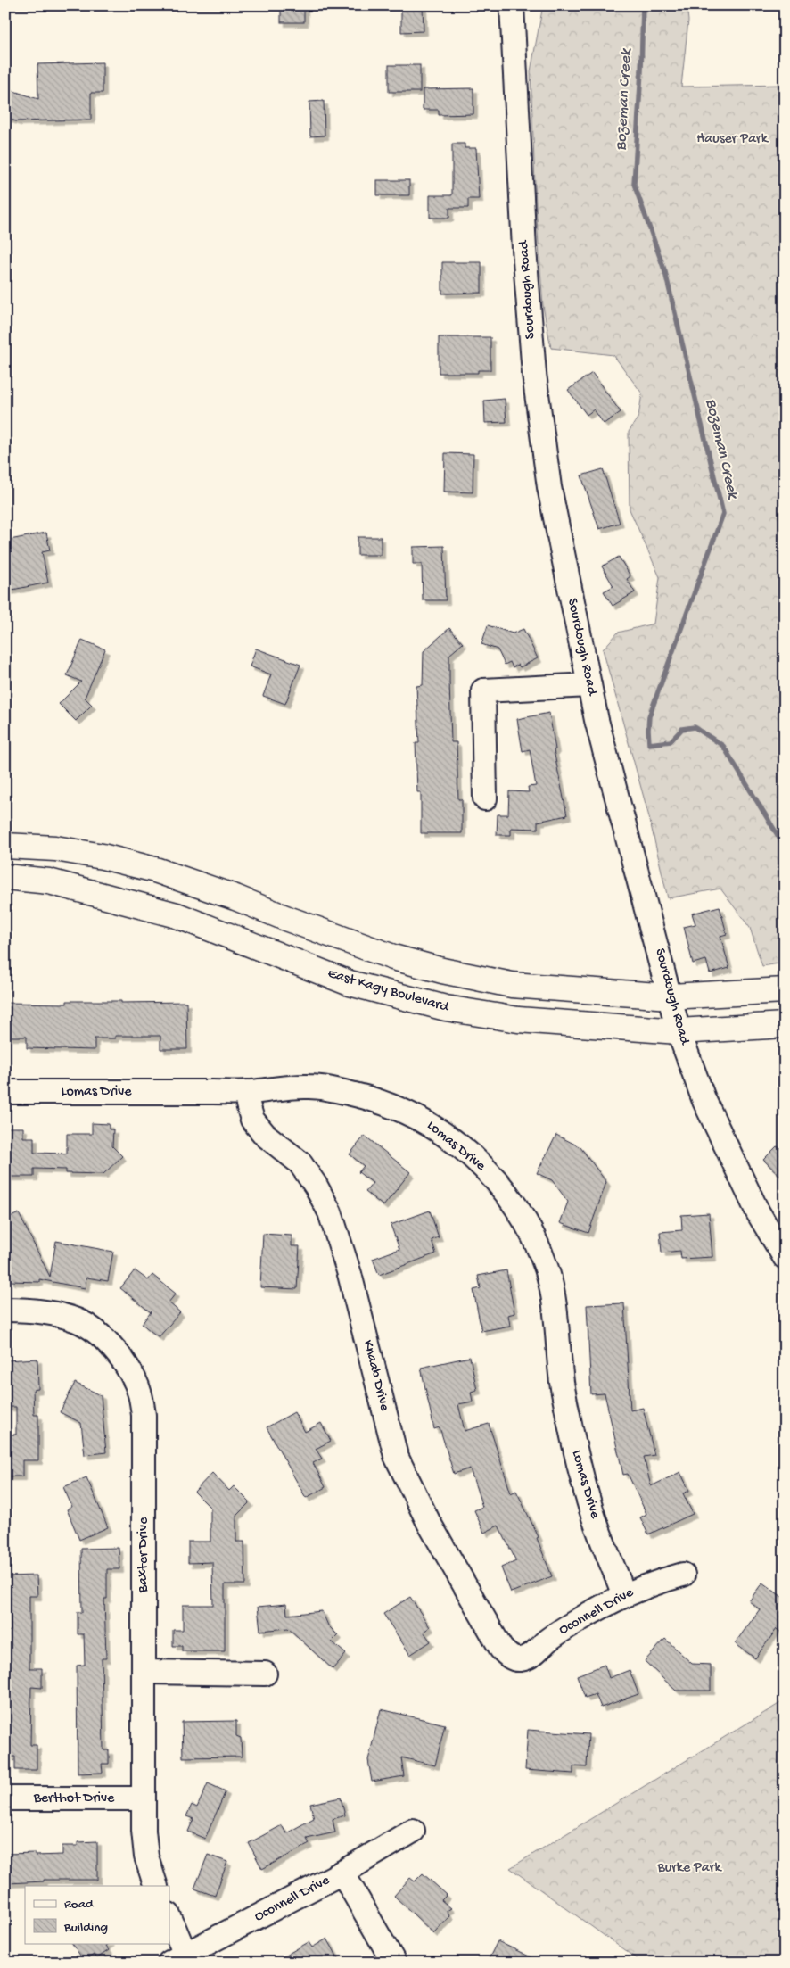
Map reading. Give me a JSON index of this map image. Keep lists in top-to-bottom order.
{
  "streets": {
    "main road": ["East Kagy Boulevard"],
    "street": [
      "Sourdough Road",
      "Lomas Drive",
      "Knaab Drive",
      "Baxter Drive",
      "Oconnell Drive",
      "Berthot Drive"
    ]
  },
  "crossings": [
    ["Sourdough Road", "East Kagy Boulevard"],
    ["Lomas Drive", "Knaab Drive"],
    ["Lomas Drive", "Oconnell Drive"],
    ["Knaab Drive", "Oconnell Drive"],
    ["Baxter Drive", "Berthot Drive"]
  ],
  "water": ["Bozeman Creek"],
  "parks": ["Hauser Park", "Burke Park"],
  "legend": ["Road", "Building"]
}
